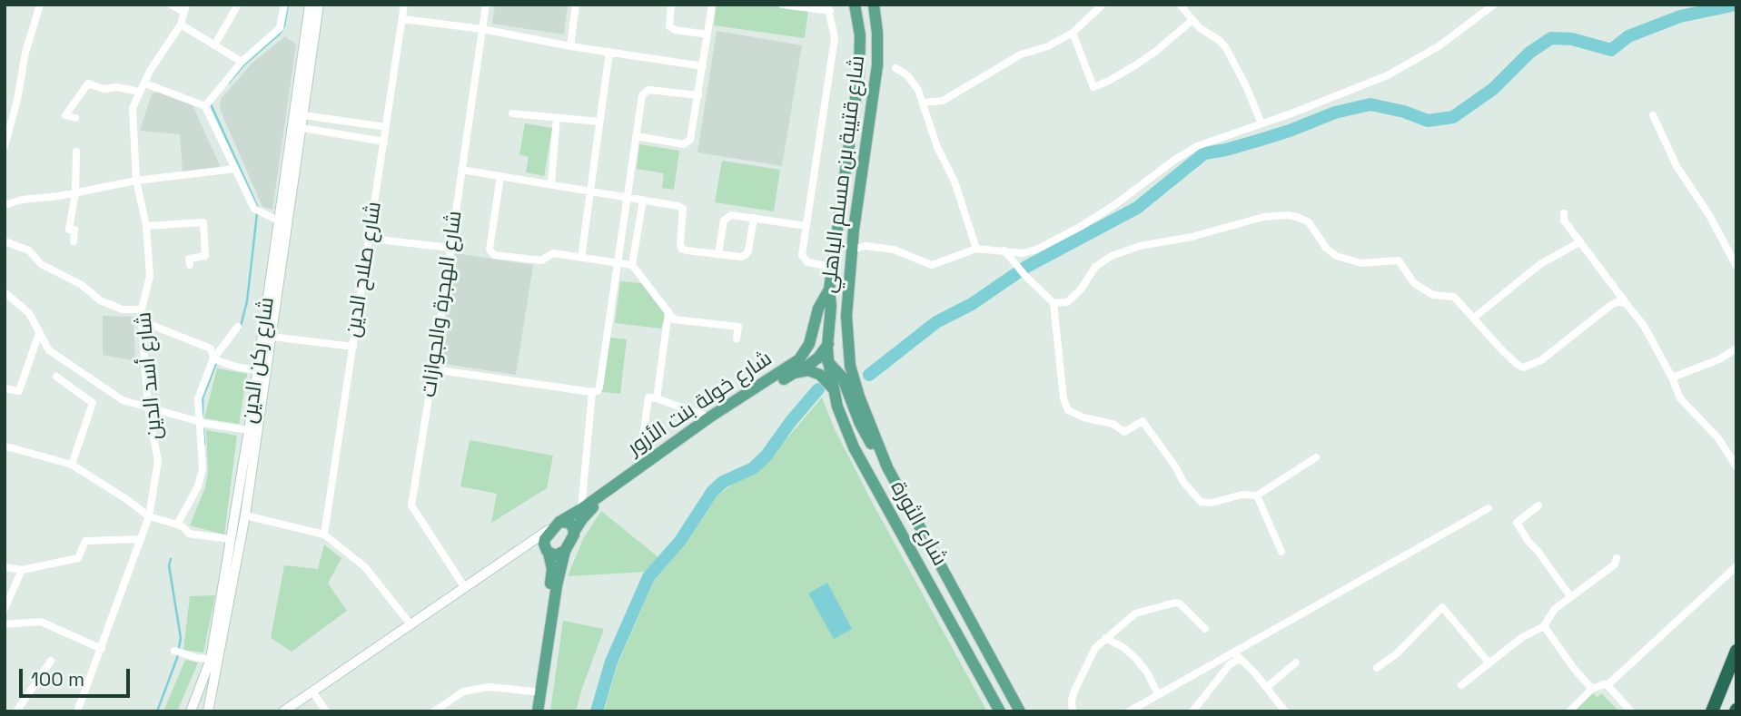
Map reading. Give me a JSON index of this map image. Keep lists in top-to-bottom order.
{
  "streets": {
    "main road": [
      "شارع قتيبة بن مسلم الباهلي",
      "شارع ركن الدين",
      "شارع خولة بنت الأزور",
      "شارع الثورة"
    ],
    "street": ["شارع صلاح الدين", "شارع الهجرة والجوازات", "شارع أسد الدين"]
  },
  "crossings": [
    ["شارع قتيبة بن مسلم الباهلي", "شارع خولة بنت الأزور"],
    ["شارع قتيبة بن مسلم الباهلي", "شارع الثورة"],
    ["شارع خولة بنت الأزور", "شارع الثورة"]
  ],
  "scale_bar": "100 m"
}
